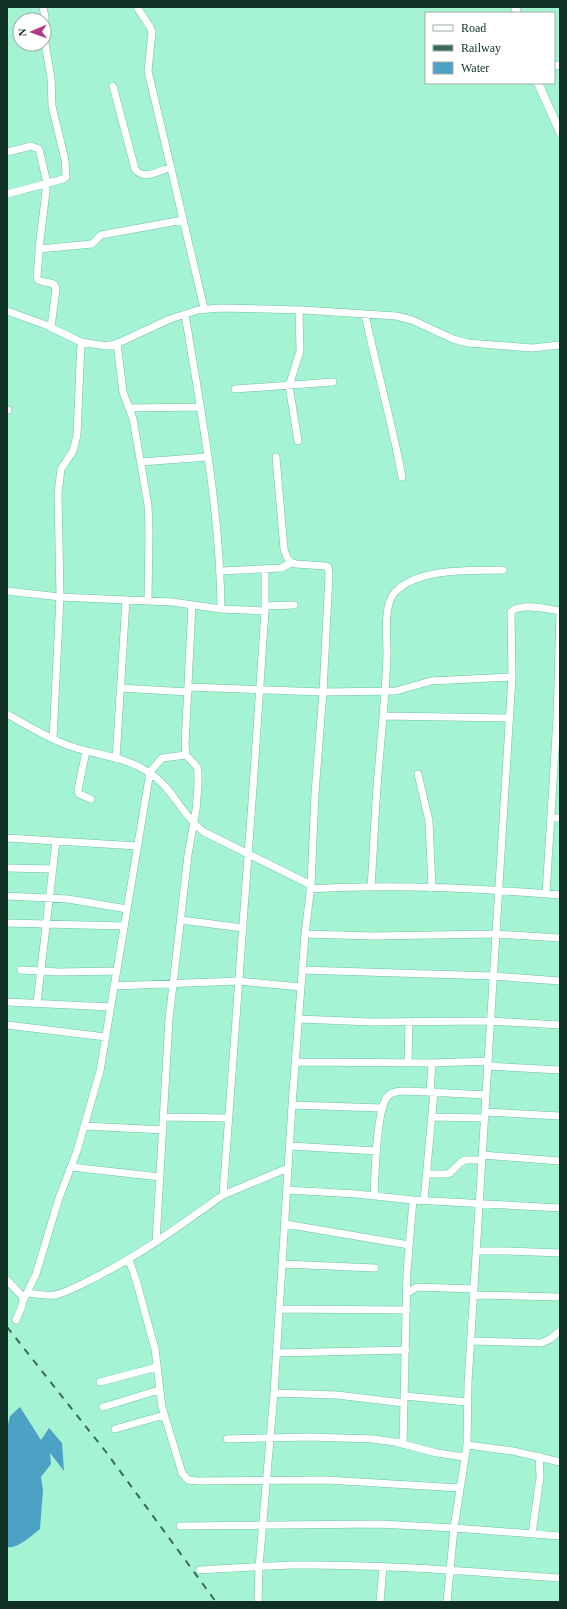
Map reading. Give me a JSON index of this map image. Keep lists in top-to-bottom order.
{
  "legend": ["Road", "Railway", "Water"],
  "north": "left"
}
